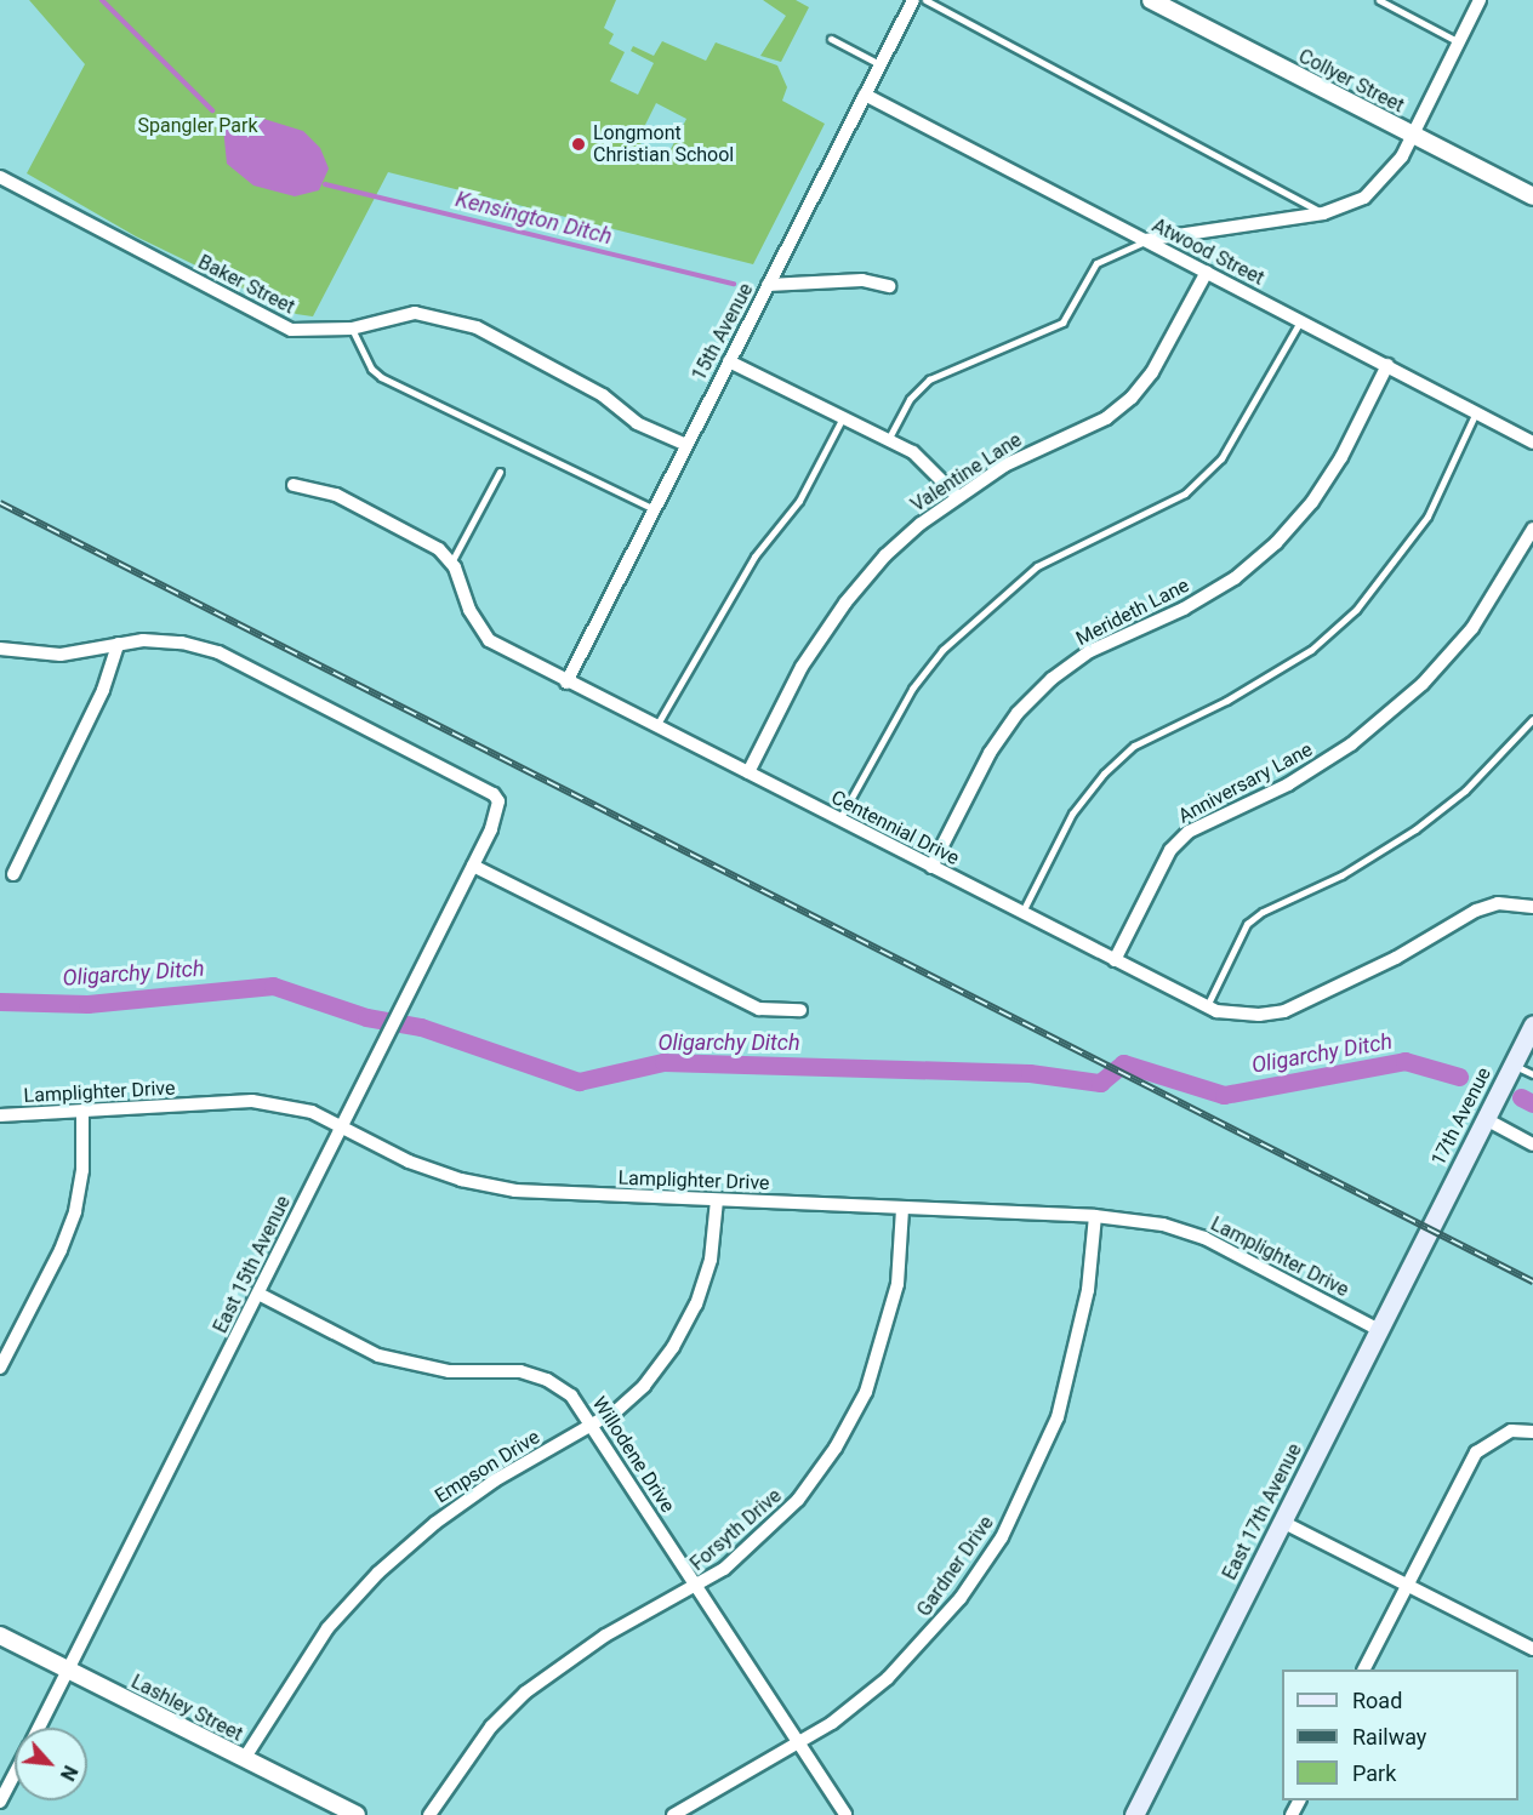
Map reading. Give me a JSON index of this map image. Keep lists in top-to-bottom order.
{
  "streets": {
    "main road": ["17th Avenue", "East 17th Avenue"],
    "street": [
      "Collyer Street",
      "Atwood Street",
      "Baker Street",
      "15th Avenue",
      "Valentine Lane",
      "Merideth Lane",
      "Anniversary Lane",
      "Centennial Drive",
      "Lamplighter Drive",
      "East 15th Avenue",
      "Willodene Drive",
      "Empson Drive",
      "Forsyth Drive",
      "Gardner Drive",
      "Lashley Street"
    ]
  },
  "crossings": [
    ["Atwood Street", "15th Avenue"],
    ["Atwood Street", "Valentine Lane"],
    ["Atwood Street", "Merideth Lane"],
    ["Baker Street", "15th Avenue"],
    ["15th Avenue", "Centennial Drive"],
    ["Valentine Lane", "Centennial Drive"],
    ["Merideth Lane", "Centennial Drive"],
    ["Anniversary Lane", "Centennial Drive"],
    ["Lamplighter Drive", "East 15th Avenue"],
    ["Lamplighter Drive", "Empson Drive"],
    ["Lamplighter Drive", "East 17th Avenue"],
    ["Lamplighter Drive", "Forsyth Drive"],
    ["Lamplighter Drive", "Gardner Drive"],
    ["17th Avenue", "East 17th Avenue"],
    ["East 15th Avenue", "Willodene Drive"],
    ["East 15th Avenue", "Lashley Street"],
    ["Willodene Drive", "Empson Drive"],
    ["Willodene Drive", "Forsyth Drive"],
    ["Willodene Drive", "Gardner Drive"],
    ["Empson Drive", "Lashley Street"]
  ],
  "water": ["Kensington Ditch", "Oligarchy Ditch"],
  "parks": ["Spangler Park"],
  "places": ["Longmont Christian School"],
  "legend": ["Road", "Railway", "Park"],
  "north": "bottom right"
}
